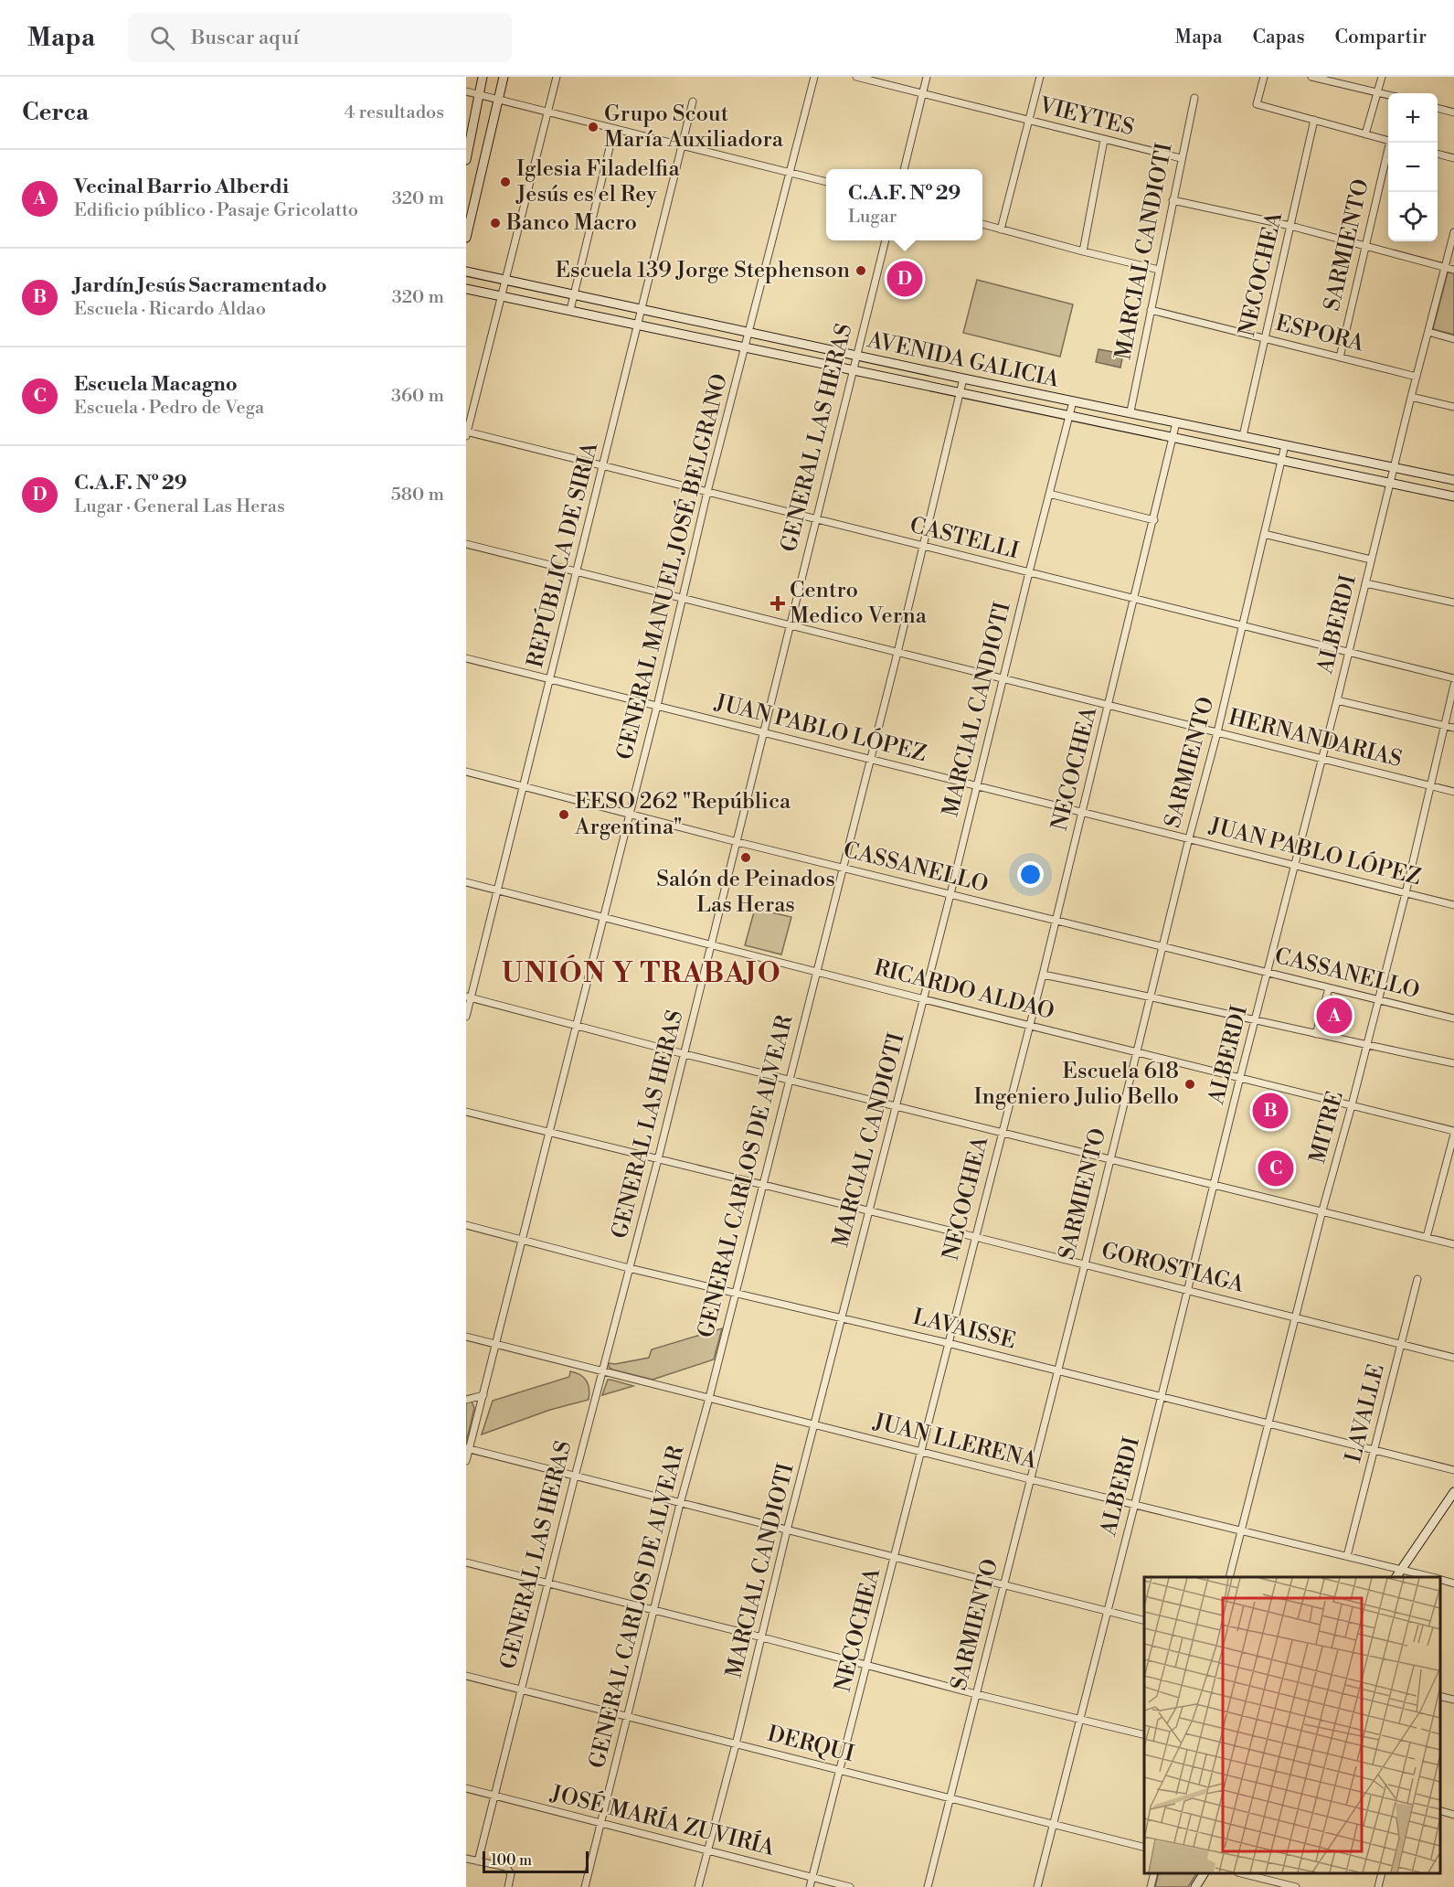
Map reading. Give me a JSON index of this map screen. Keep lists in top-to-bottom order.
{
  "streets": {
    "main road": ["AVENIDA GALICIA"],
    "street": [
      "VIEYTES",
      "SARMIENTO",
      "MARCIAL CANDIOTI",
      "NECOCHEA",
      "ESPORA",
      "GENERAL LAS HERAS",
      "CASTELLI",
      "REPÚBLICA DE SIRIA",
      "GENERAL MANUEL JOSÉ BELGRANO",
      "ALBERDI",
      "JUAN PABLO LÓPEZ",
      "HERNANDARIAS",
      "CASSANELLO",
      "RICARDO ALDAO",
      "MITRE",
      "GENERAL CARLOS DE ALVEAR",
      "GOROSTIAGA",
      "LAVAISSE",
      "LAVALLE",
      "JUAN LLERENA",
      "DERQUI",
      "JOSÉ MARÍA ZUVIRÍA"
    ]
  },
  "crossings": [
    ["VIEYTES", "MARCIAL CANDIOTI"],
    ["SARMIENTO", "ESPORA"],
    ["SARMIENTO", "AVENIDA GALICIA"],
    ["SARMIENTO", "CASTELLI"],
    ["SARMIENTO", "JUAN PABLO LÓPEZ"],
    ["SARMIENTO", "HERNANDARIAS"],
    ["SARMIENTO", "CASSANELLO"],
    ["SARMIENTO", "RICARDO ALDAO"],
    ["SARMIENTO", "GOROSTIAGA"],
    ["SARMIENTO", "LAVAISSE"],
    ["SARMIENTO", "JUAN LLERENA"],
    ["SARMIENTO", "DERQUI"],
    ["MARCIAL CANDIOTI", "ESPORA"],
    ["MARCIAL CANDIOTI", "AVENIDA GALICIA"],
    ["MARCIAL CANDIOTI", "CASTELLI"],
    ["MARCIAL CANDIOTI", "JUAN PABLO LÓPEZ"],
    ["MARCIAL CANDIOTI", "HERNANDARIAS"],
    ["MARCIAL CANDIOTI", "CASSANELLO"],
    ["MARCIAL CANDIOTI", "RICARDO ALDAO"],
    ["MARCIAL CANDIOTI", "GOROSTIAGA"],
    ["MARCIAL CANDIOTI", "LAVAISSE"],
    ["MARCIAL CANDIOTI", "JUAN LLERENA"],
    ["MARCIAL CANDIOTI", "DERQUI"],
    ["MARCIAL CANDIOTI", "JOSÉ MARÍA ZUVIRÍA"],
    ["NECOCHEA", "ESPORA"],
    ["NECOCHEA", "AVENIDA GALICIA"],
    ["NECOCHEA", "CASTELLI"],
    ["NECOCHEA", "JUAN PABLO LÓPEZ"],
    ["NECOCHEA", "HERNANDARIAS"],
    ["NECOCHEA", "CASSANELLO"],
    ["NECOCHEA", "RICARDO ALDAO"],
    ["NECOCHEA", "GOROSTIAGA"],
    ["NECOCHEA", "LAVAISSE"],
    ["NECOCHEA", "JUAN LLERENA"],
    ["NECOCHEA", "DERQUI"],
    ["NECOCHEA", "JOSÉ MARÍA ZUVIRÍA"],
    ["ESPORA", "ALBERDI"],
    ["AVENIDA GALICIA", "GENERAL LAS HERAS"],
    ["AVENIDA GALICIA", "REPÚBLICA DE SIRIA"],
    ["AVENIDA GALICIA", "GENERAL MANUEL JOSÉ BELGRANO"],
    ["AVENIDA GALICIA", "ALBERDI"],
    ["AVENIDA GALICIA", "GENERAL CARLOS DE ALVEAR"],
    ["GENERAL LAS HERAS", "CASTELLI"],
    ["GENERAL LAS HERAS", "JUAN PABLO LÓPEZ"],
    ["GENERAL LAS HERAS", "HERNANDARIAS"],
    ["GENERAL LAS HERAS", "CASSANELLO"],
    ["GENERAL LAS HERAS", "RICARDO ALDAO"],
    ["GENERAL LAS HERAS", "GOROSTIAGA"],
    ["GENERAL LAS HERAS", "LAVAISSE"],
    ["GENERAL LAS HERAS", "JUAN LLERENA"],
    ["GENERAL LAS HERAS", "DERQUI"],
    ["GENERAL LAS HERAS", "JOSÉ MARÍA ZUVIRÍA"],
    ["CASTELLI", "REPÚBLICA DE SIRIA"],
    ["CASTELLI", "GENERAL MANUEL JOSÉ BELGRANO"],
    ["CASTELLI", "ALBERDI"],
    ["CASTELLI", "GENERAL CARLOS DE ALVEAR"],
    ["REPÚBLICA DE SIRIA", "JUAN PABLO LÓPEZ"],
    ["REPÚBLICA DE SIRIA", "HERNANDARIAS"],
    ["REPÚBLICA DE SIRIA", "CASSANELLO"],
    ["REPÚBLICA DE SIRIA", "RICARDO ALDAO"],
    ["GENERAL MANUEL JOSÉ BELGRANO", "JUAN PABLO LÓPEZ"],
    ["GENERAL MANUEL JOSÉ BELGRANO", "HERNANDARIAS"],
    ["GENERAL MANUEL JOSÉ BELGRANO", "CASSANELLO"],
    ["GENERAL MANUEL JOSÉ BELGRANO", "RICARDO ALDAO"],
    ["GENERAL MANUEL JOSÉ BELGRANO", "GOROSTIAGA"],
    ["GENERAL MANUEL JOSÉ BELGRANO", "LAVAISSE"],
    ["GENERAL MANUEL JOSÉ BELGRANO", "JUAN LLERENA"],
    ["ALBERDI", "JUAN PABLO LÓPEZ"],
    ["ALBERDI", "HERNANDARIAS"],
    ["ALBERDI", "CASSANELLO"],
    ["ALBERDI", "RICARDO ALDAO"],
    ["ALBERDI", "GOROSTIAGA"],
    ["ALBERDI", "LAVAISSE"],
    ["ALBERDI", "JUAN LLERENA"],
    ["ALBERDI", "DERQUI"],
    ["JUAN PABLO LÓPEZ", "MITRE"],
    ["JUAN PABLO LÓPEZ", "GENERAL CARLOS DE ALVEAR"],
    ["HERNANDARIAS", "MITRE"],
    ["HERNANDARIAS", "GENERAL CARLOS DE ALVEAR"],
    ["CASSANELLO", "MITRE"],
    ["CASSANELLO", "GENERAL CARLOS DE ALVEAR"],
    ["RICARDO ALDAO", "MITRE"],
    ["RICARDO ALDAO", "GENERAL CARLOS DE ALVEAR"],
    ["MITRE", "GOROSTIAGA"],
    ["MITRE", "LAVAISSE"],
    ["MITRE", "JUAN LLERENA"],
    ["GENERAL CARLOS DE ALVEAR", "GOROSTIAGA"],
    ["GENERAL CARLOS DE ALVEAR", "LAVAISSE"],
    ["GENERAL CARLOS DE ALVEAR", "JUAN LLERENA"],
    ["GENERAL CARLOS DE ALVEAR", "DERQUI"],
    ["GENERAL CARLOS DE ALVEAR", "JOSÉ MARÍA ZUVIRÍA"],
    ["GOROSTIAGA", "LAVALLE"],
    ["LAVAISSE", "LAVALLE"],
    ["LAVALLE", "JUAN LLERENA"]
  ],
  "districts": ["UNIÓN Y TRABAJO"],
  "places": {
    "other": [
      "Grupo Scout María Auxiliadora",
      "Iglesia Filadelfia Jesús es el Rey",
      "Banco Macro",
      "Escuela 139 Jorge Stephenson",
      "EESO 262 \"República Argentina\"",
      "Salón de Peinados Las Heras",
      "Escuela 618 Ingeniero Julio Bello"
    ],
    "health": ["Centro Medico Verna"]
  },
  "scale_bar": "100 m",
  "page": {
    "header": "Mapa",
    "search": "Buscar aquí",
    "nav": ["Mapa", "Capas", "Compartir"],
    "heading": ["Cerca", "4 resultados"],
    "map_buttons": ["+", "−"],
    "list": [
      {
        "mark": "A",
        "name": "Vecinal Barrio Alberdi",
        "note": "Edificio público · Pasaje Gricolatto",
        "value": "320 m"
      },
      {
        "mark": "B",
        "name": "Jardín Jesús Sacramentado",
        "note": "Escuela · Ricardo Aldao",
        "value": "320 m"
      },
      {
        "mark": "C",
        "name": "Escuela Macagno",
        "note": "Escuela · Pedro de Vega",
        "value": "360 m"
      },
      {
        "mark": "D",
        "name": "C.A.F. Nº 29",
        "note": "Lugar · General Las Heras",
        "value": "580 m"
      }
    ],
    "popup": ["C.A.F. Nº 29", "Lugar"],
    "pins": [
      "D",
      "A",
      "B",
      "C"
    ],
    "scale": "100 m"
  }
}
